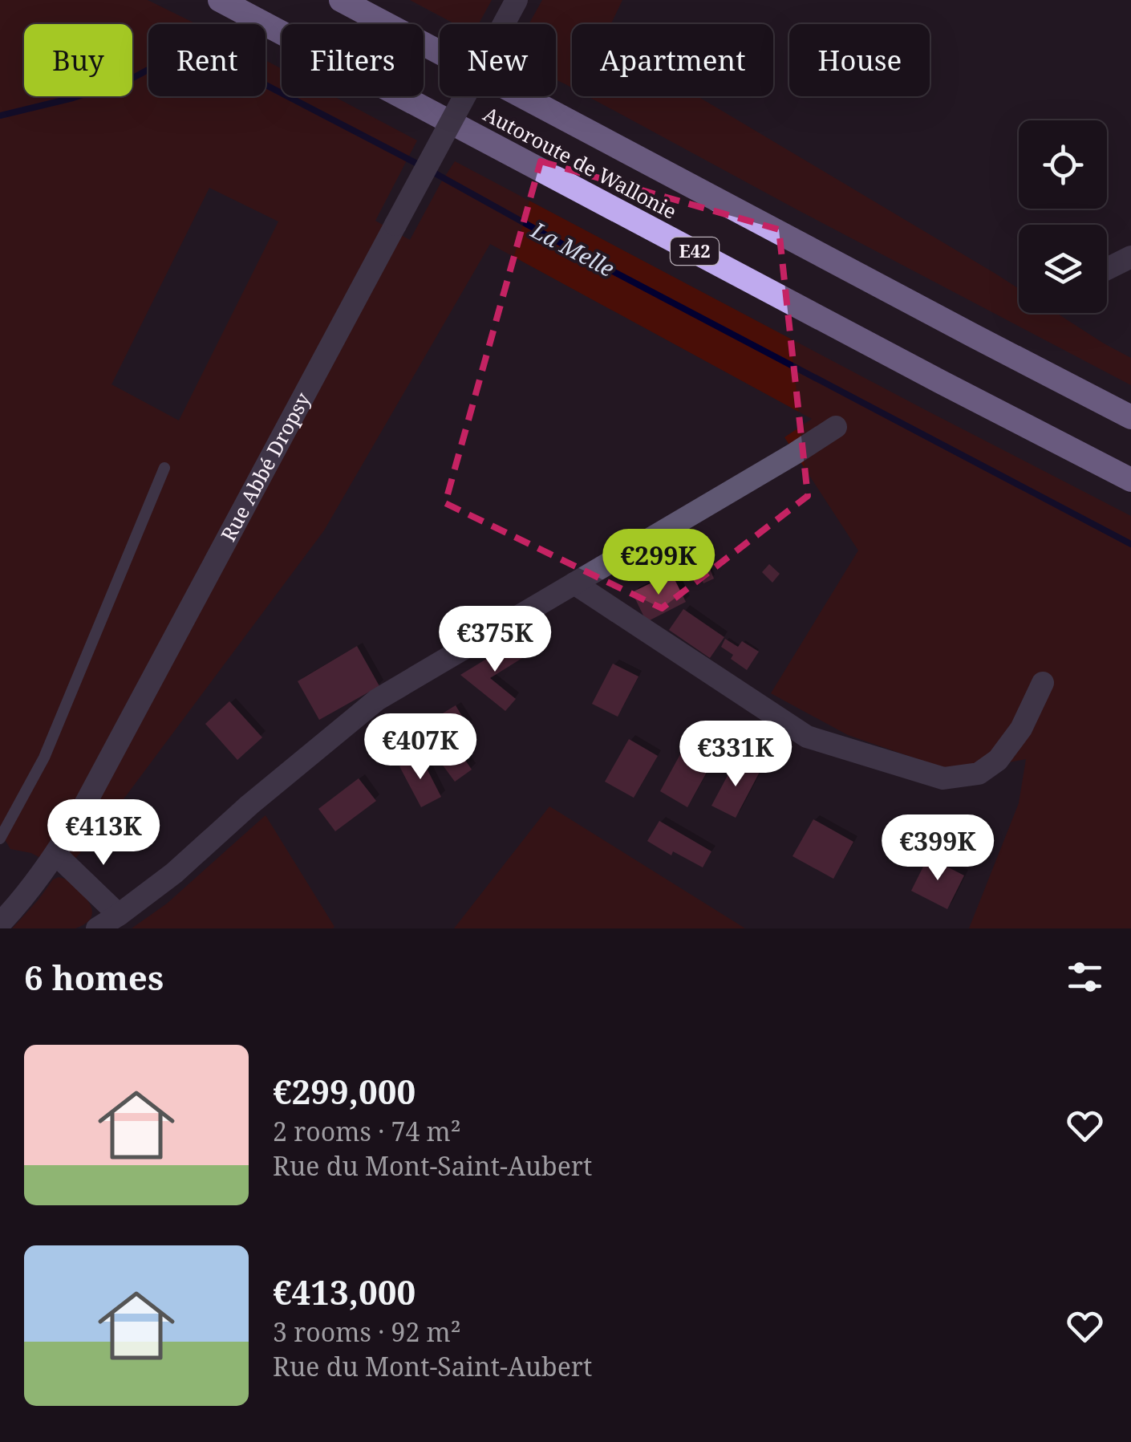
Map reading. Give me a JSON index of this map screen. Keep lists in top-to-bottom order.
{
  "streets": {
    "highway": ["Autoroute de Wallonie", "E42"],
    "street": ["Rue Abbé Dropsy"]
  },
  "water": ["La Melle"],
  "page": {
    "chip": [
      "Buy",
      "Rent",
      "Filters",
      "New",
      "Apartment",
      "House"
    ],
    "price": [
      "€299K",
      "€375K",
      "€407K",
      "€331K",
      "€413K",
      "€399K"
    ],
    "heading": "6 homes",
    "list": [
      {
        "name": "€299,000",
        "note": "2 rooms · 74 m² · Rue du Mont-Saint-Aubert"
      },
      {
        "name": "€413,000",
        "note": "3 rooms · 92 m² · Rue du Mont-Saint-Aubert"
      }
    ]
  }
}
